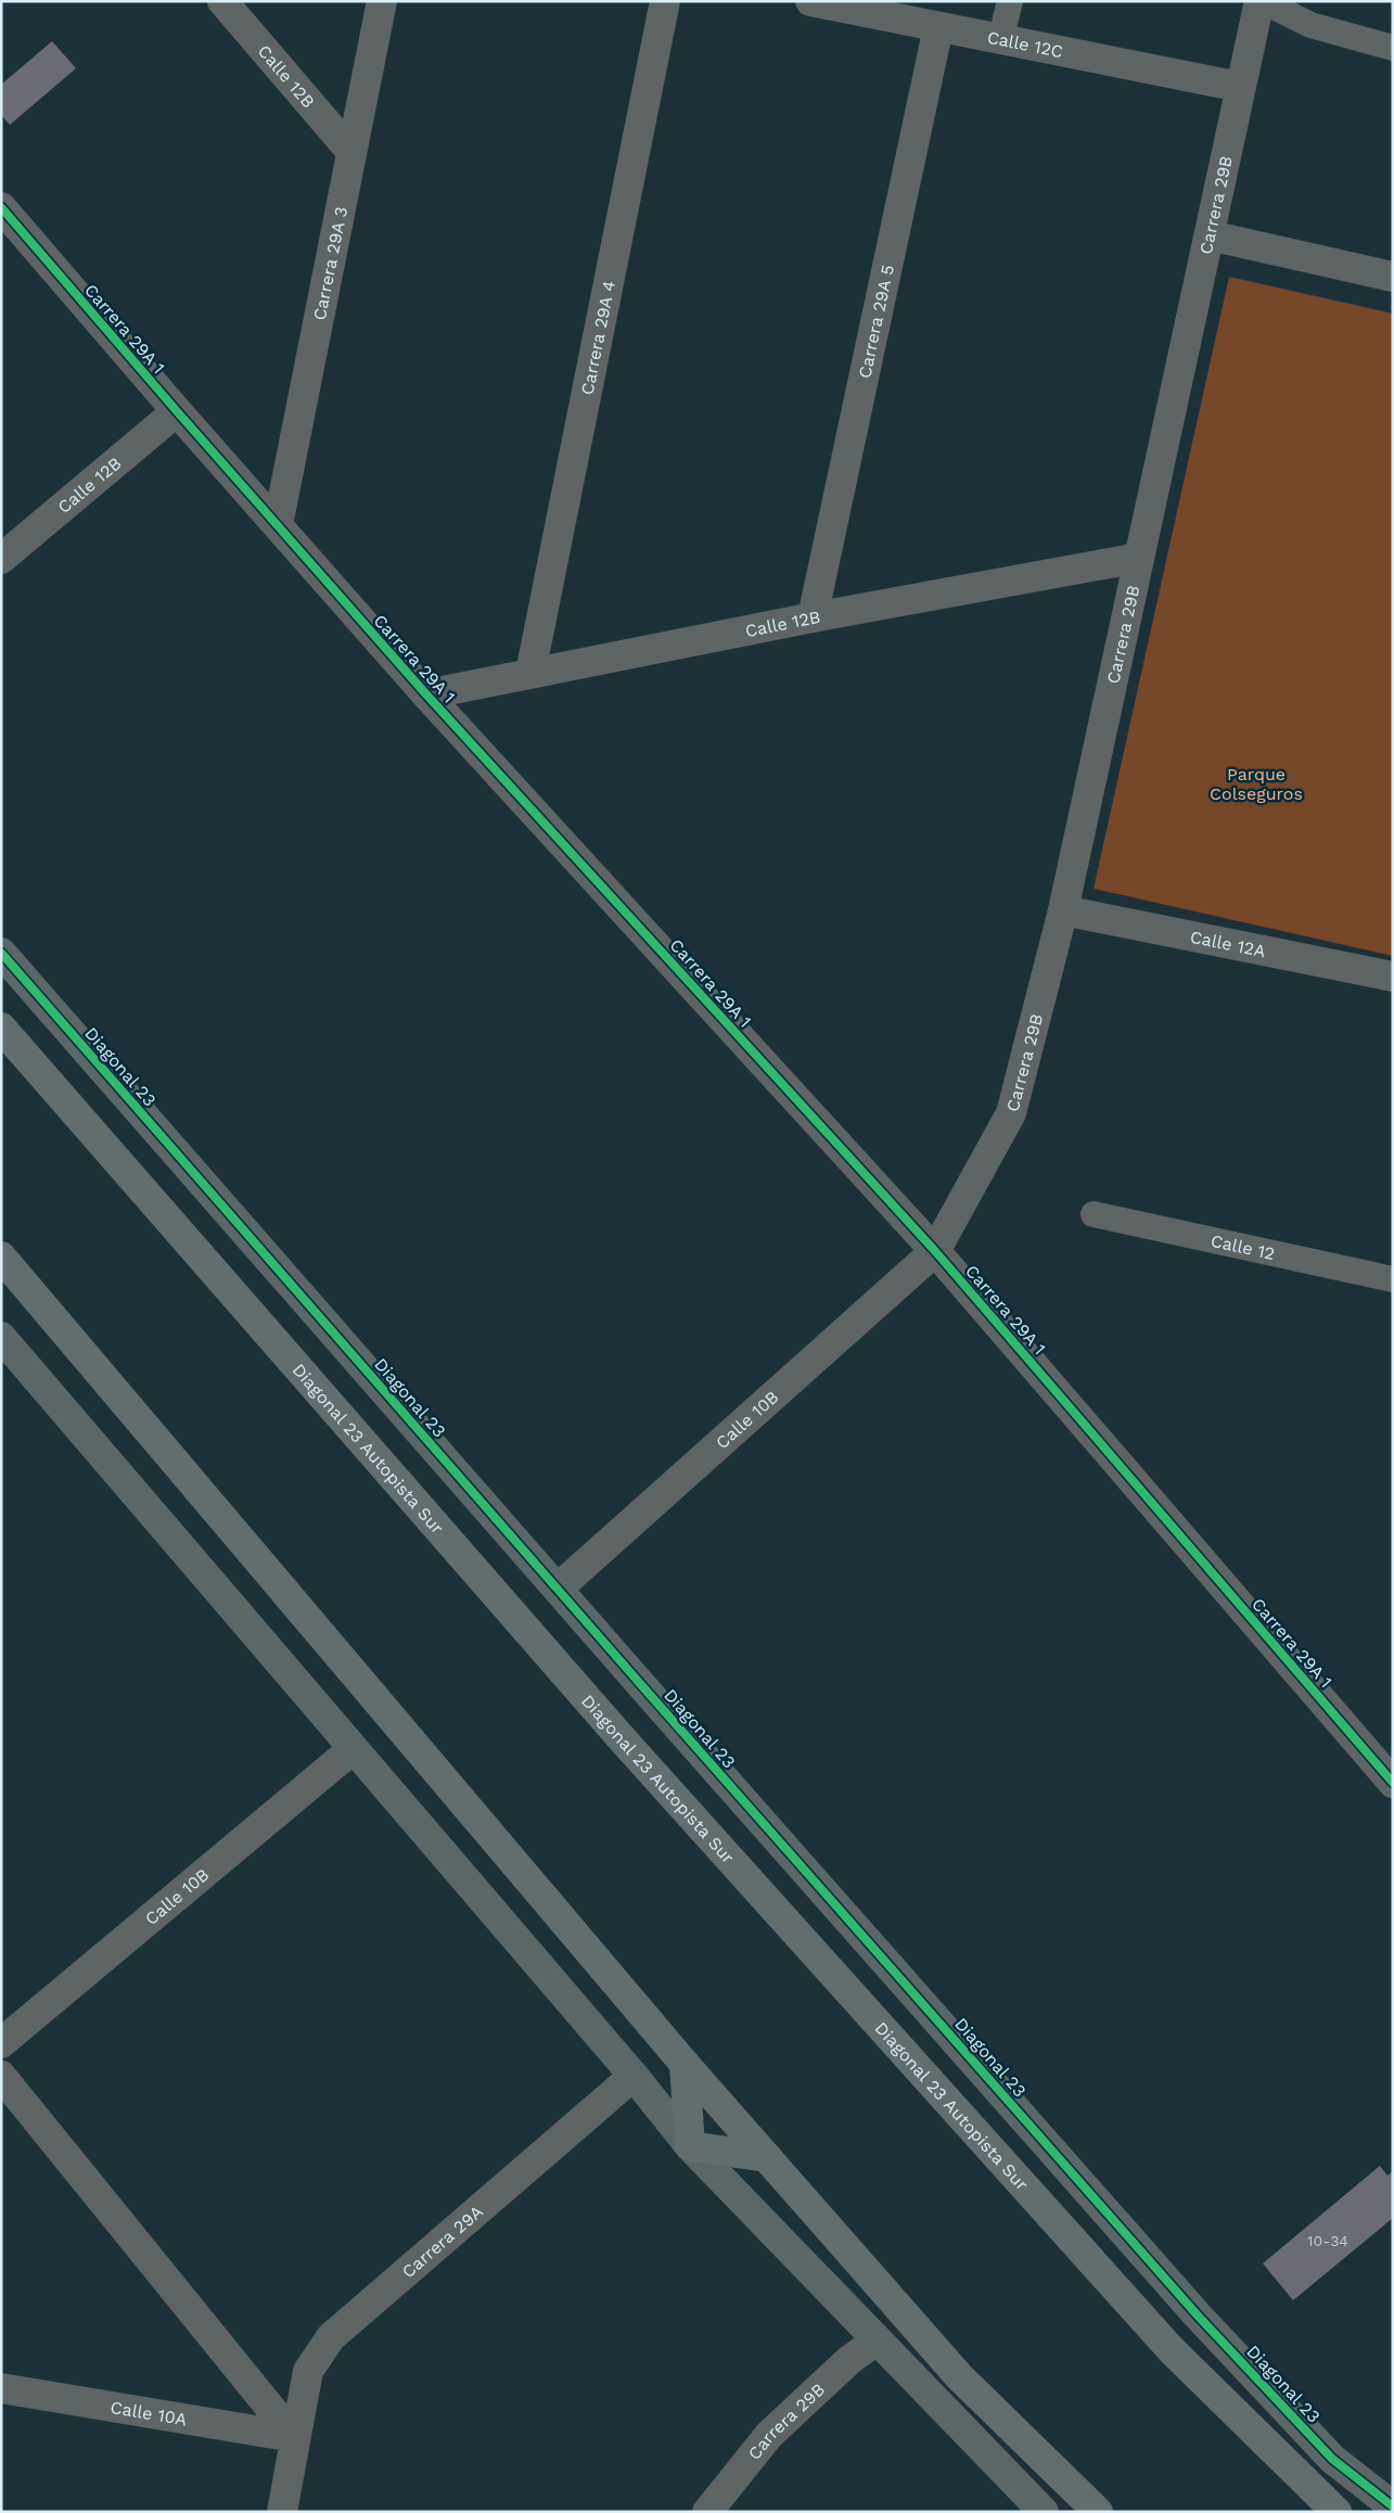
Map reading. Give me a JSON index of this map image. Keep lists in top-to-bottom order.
{
  "streets": {
    "main road": ["Diagonal 23 Autopista Sur"],
    "street": [
      "Calle 12C",
      "Calle 12B",
      "Carrera 29B",
      "Carrera 29A 3",
      "Carrera 29A 5",
      "Carrera 29A 1",
      "Carrera 29A 4",
      "Calle 12A",
      "Diagonal 23",
      "Calle 10B",
      "Carrera 29A",
      "Calle 10A"
    ],
    "lane": ["Calle 12"]
  },
  "crossings": [
    ["Calle 12C", "Carrera 29B"],
    ["Calle 12C", "Carrera 29A 5"],
    ["Calle 12B", "Carrera 29B"],
    ["Calle 12B", "Carrera 29A 3"],
    ["Calle 12B", "Carrera 29A 5"],
    ["Calle 12B", "Carrera 29A 1"],
    ["Calle 12B", "Carrera 29A 4"],
    ["Carrera 29B", "Carrera 29A 1"],
    ["Carrera 29B", "Calle 12A"],
    ["Carrera 29B", "Calle 10B"],
    ["Carrera 29A 3", "Carrera 29A 1"],
    ["Carrera 29A 1", "Calle 10B"],
    ["Diagonal 23", "Calle 10B"],
    ["Carrera 29A", "Calle 10A"]
  ],
  "parks": ["Parque Colseguros"],
  "house_numbers": ["10-34"]
}
